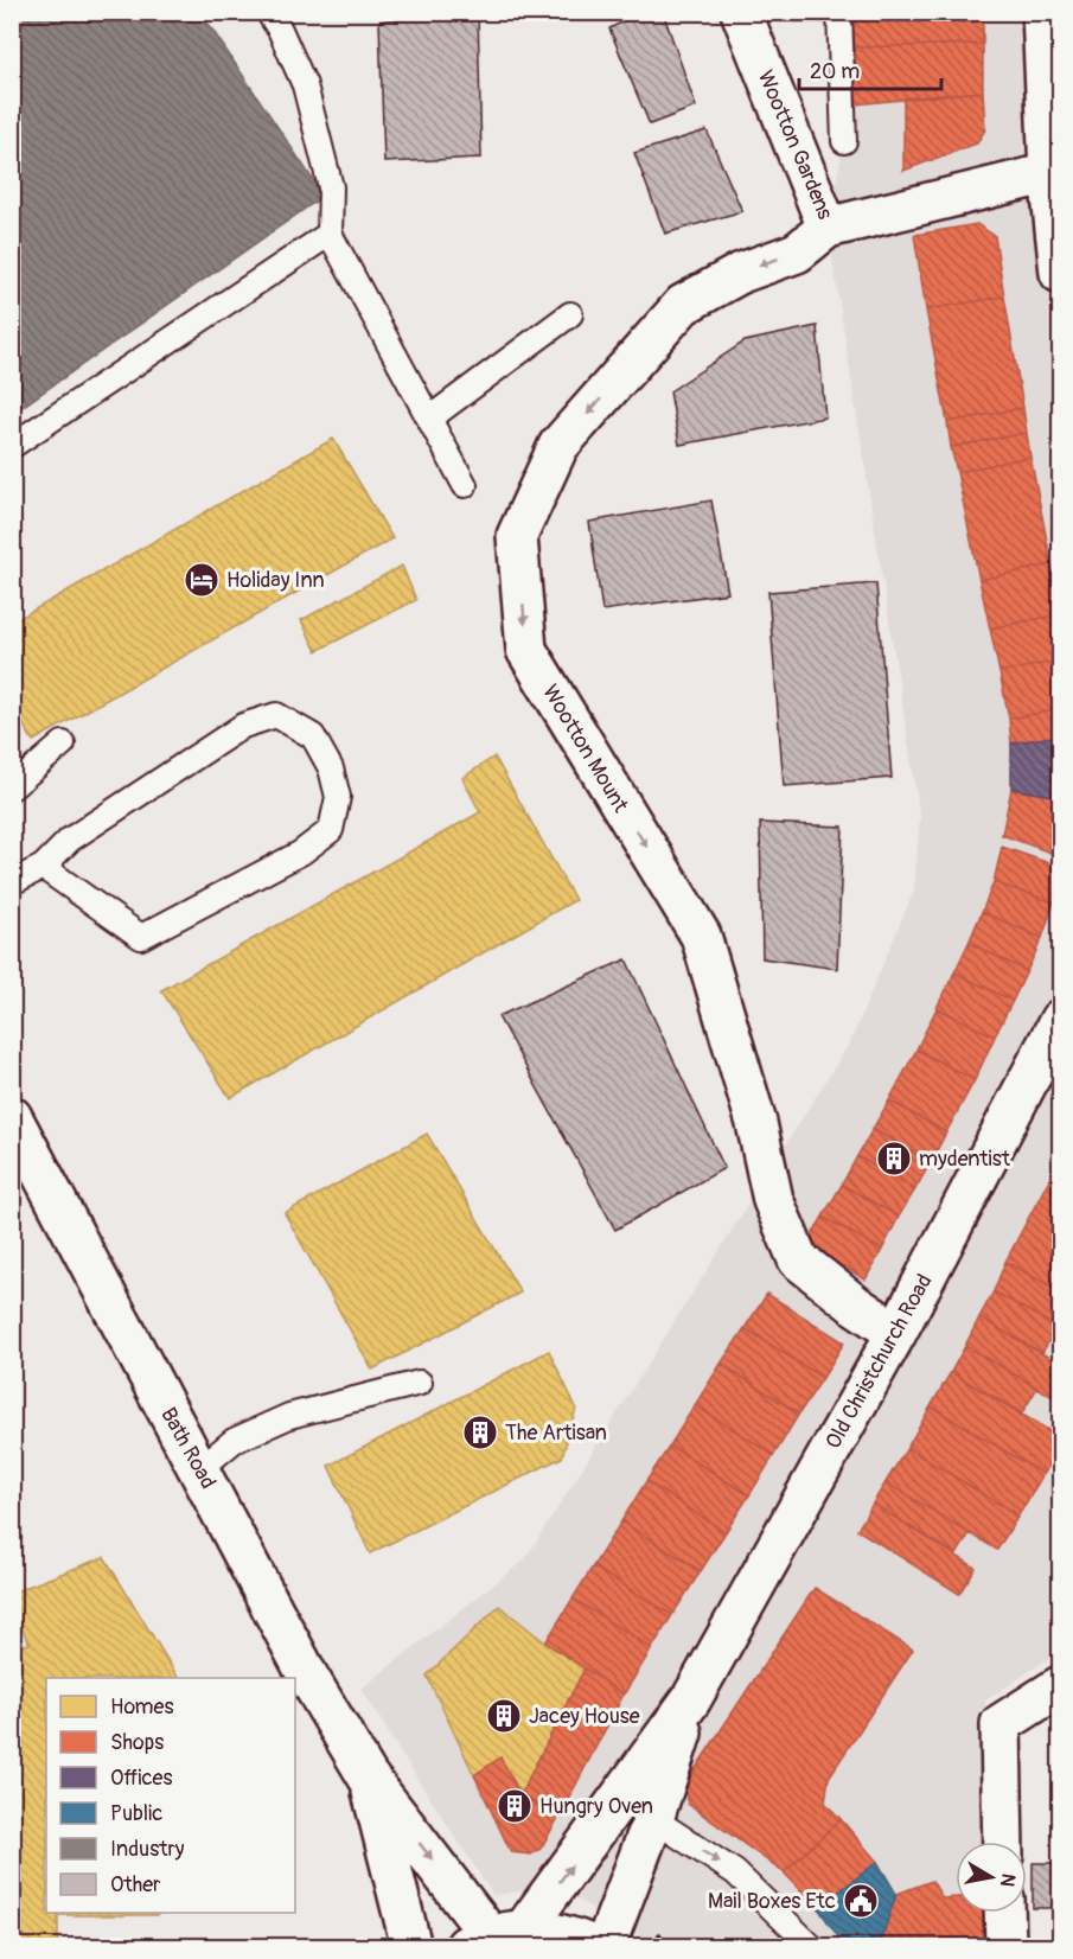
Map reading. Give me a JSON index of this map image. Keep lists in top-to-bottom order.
{
  "streets": {
    "street": [
      "Wootton Gardens",
      "Wootton Mount",
      "Old Christchurch Road",
      "Bath Road"
    ]
  },
  "crossings": [
    ["Wootton Gardens", "Wootton Mount"],
    ["Wootton Mount", "Old Christchurch Road"],
    ["Old Christchurch Road", "Bath Road"]
  ],
  "one_way": ["Wootton Mount"],
  "places": {
    "hotel": ["Holiday Inn"],
    "building": [
      "mydentist",
      "The Artisan",
      "Jacey House",
      "Hungry Oven"
    ],
    "public building": ["Mail Boxes Etc"]
  },
  "legend": [
    "Homes",
    "Shops",
    "Offices",
    "Public",
    "Industry",
    "Other"
  ],
  "scale_bar": "20 m",
  "north": "right"
}
